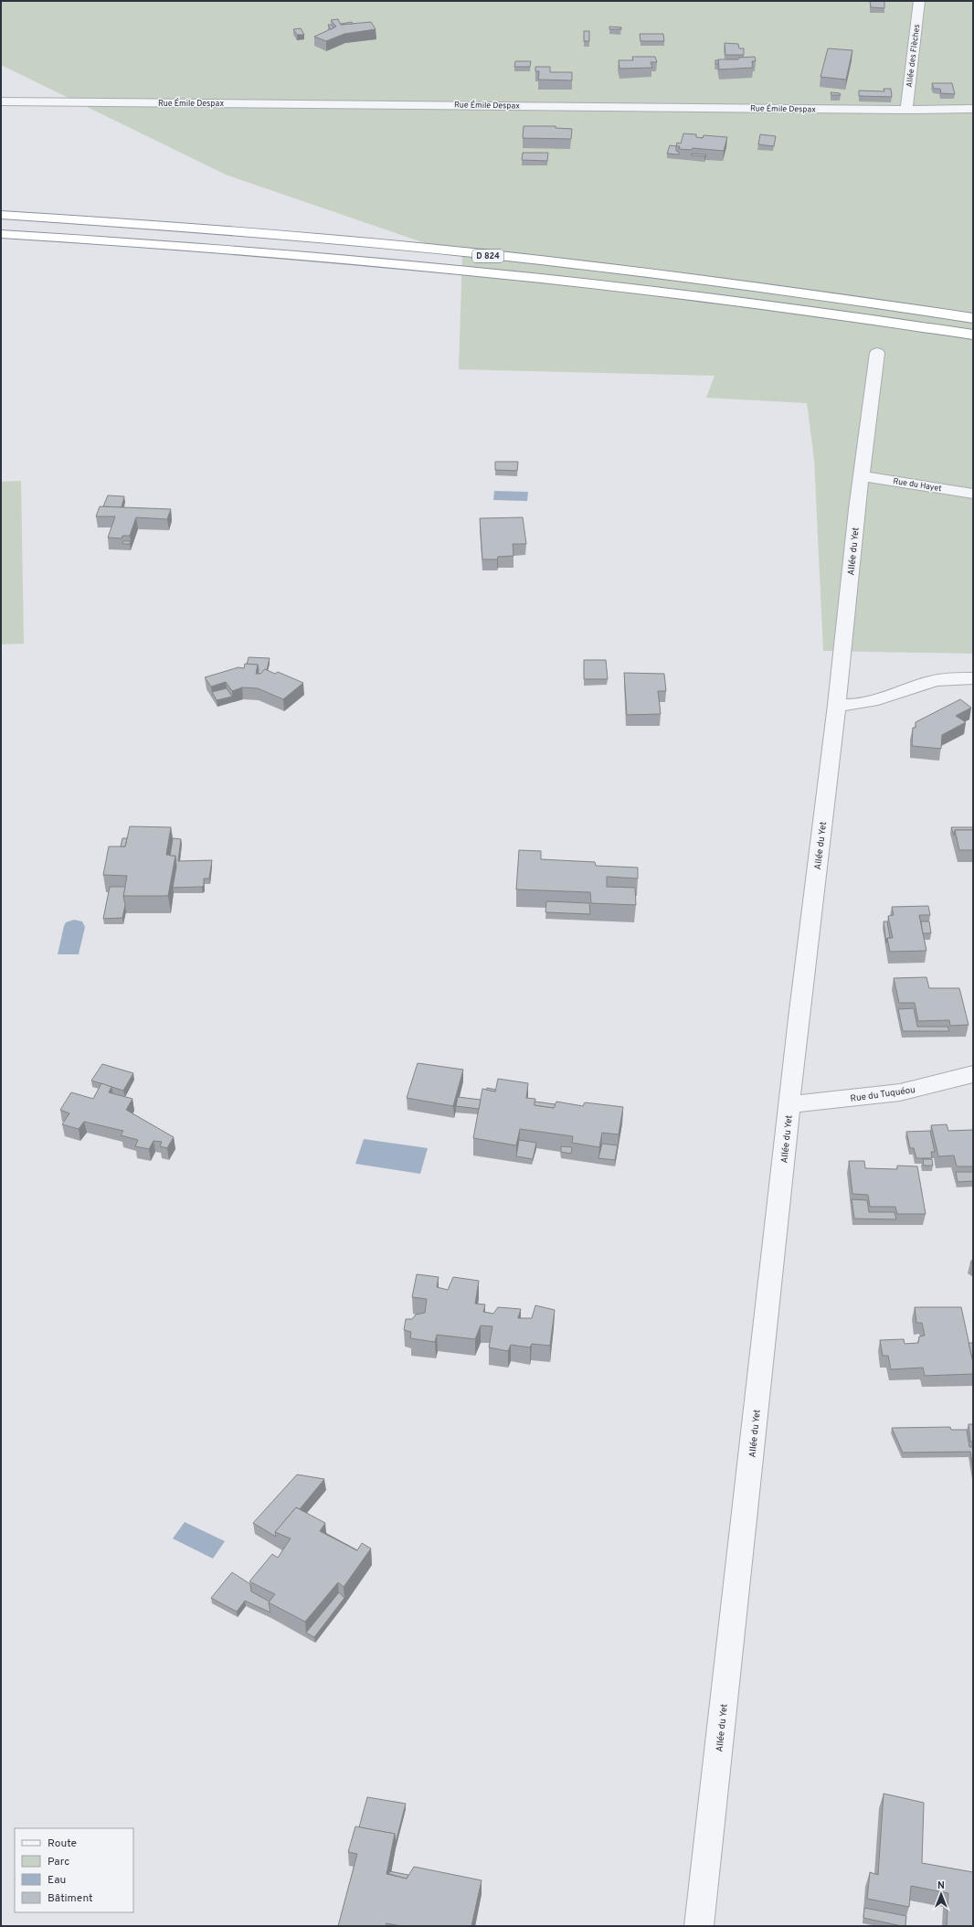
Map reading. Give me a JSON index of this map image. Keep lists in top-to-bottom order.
{
  "streets": {
    "highway": ["D 824"],
    "street": [
      "Allée des Flèches",
      "Rue Émile Despax",
      "Rue du Hayet",
      "Allée du Yet",
      "Rue du Tuquéou"
    ]
  },
  "crossings": [
    ["Allée des Flèches", "Rue Émile Despax"],
    ["Rue du Hayet", "Allée du Yet"],
    ["Allée du Yet", "Rue du Tuquéou"]
  ],
  "legend": [
    "Route",
    "Parc",
    "Eau",
    "Bâtiment"
  ],
  "north": "top"
}
